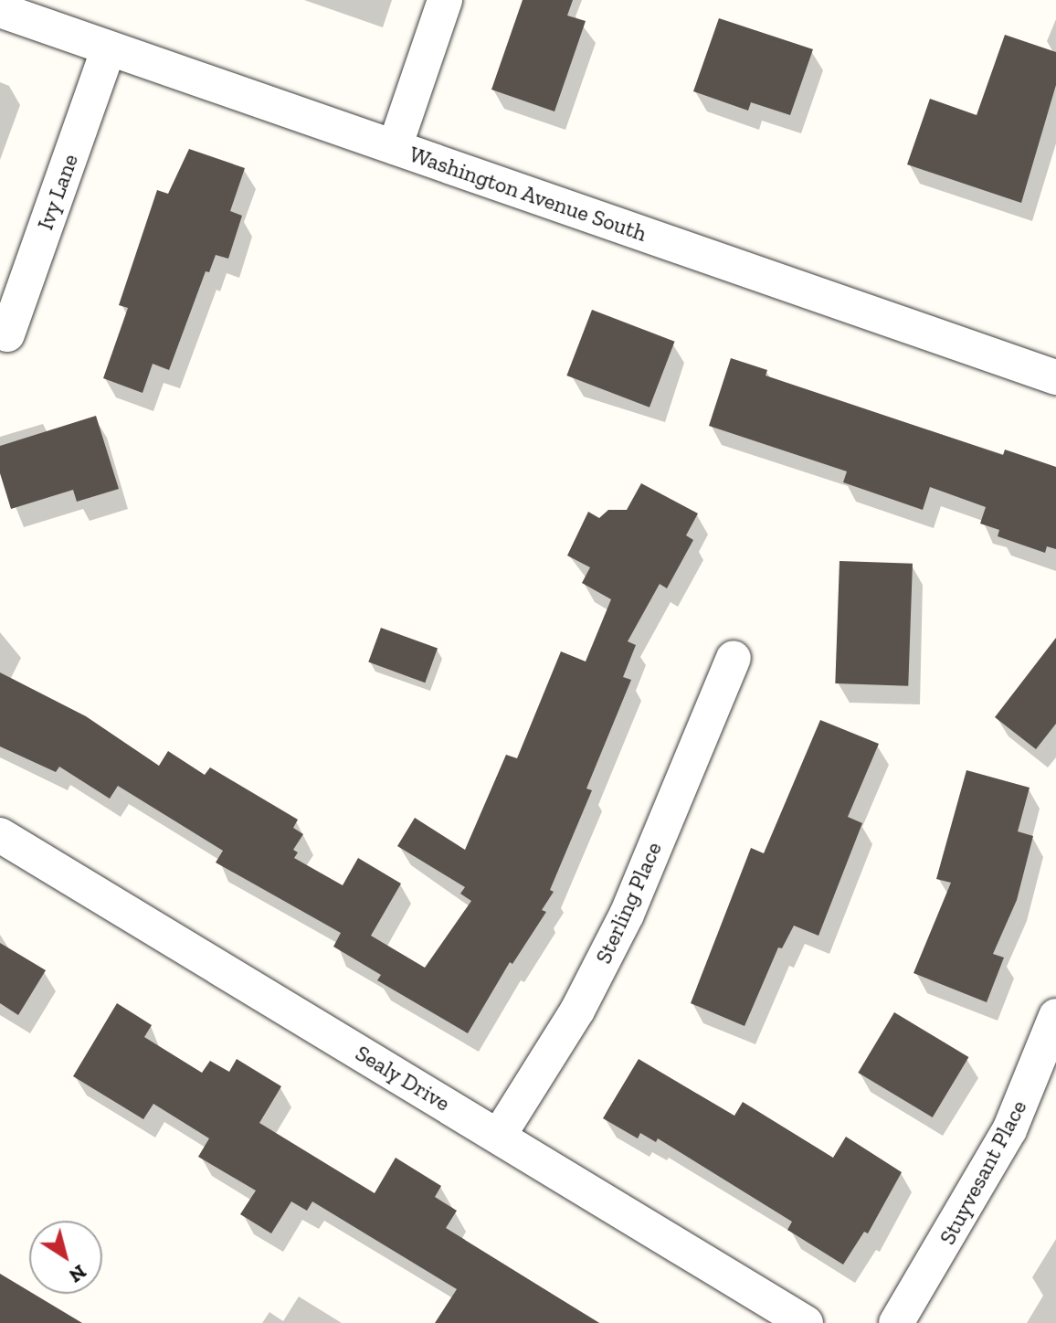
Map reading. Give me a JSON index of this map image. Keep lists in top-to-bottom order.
{
  "streets": {
    "street": [
      "Ivy Lane",
      "Washington Avenue South",
      "Sterling Place",
      "Sealy Drive",
      "Stuyvesant Place"
    ]
  },
  "crossings": [
    ["Ivy Lane", "Washington Avenue South"],
    ["Sterling Place", "Sealy Drive"]
  ],
  "north": "bottom right"
}
